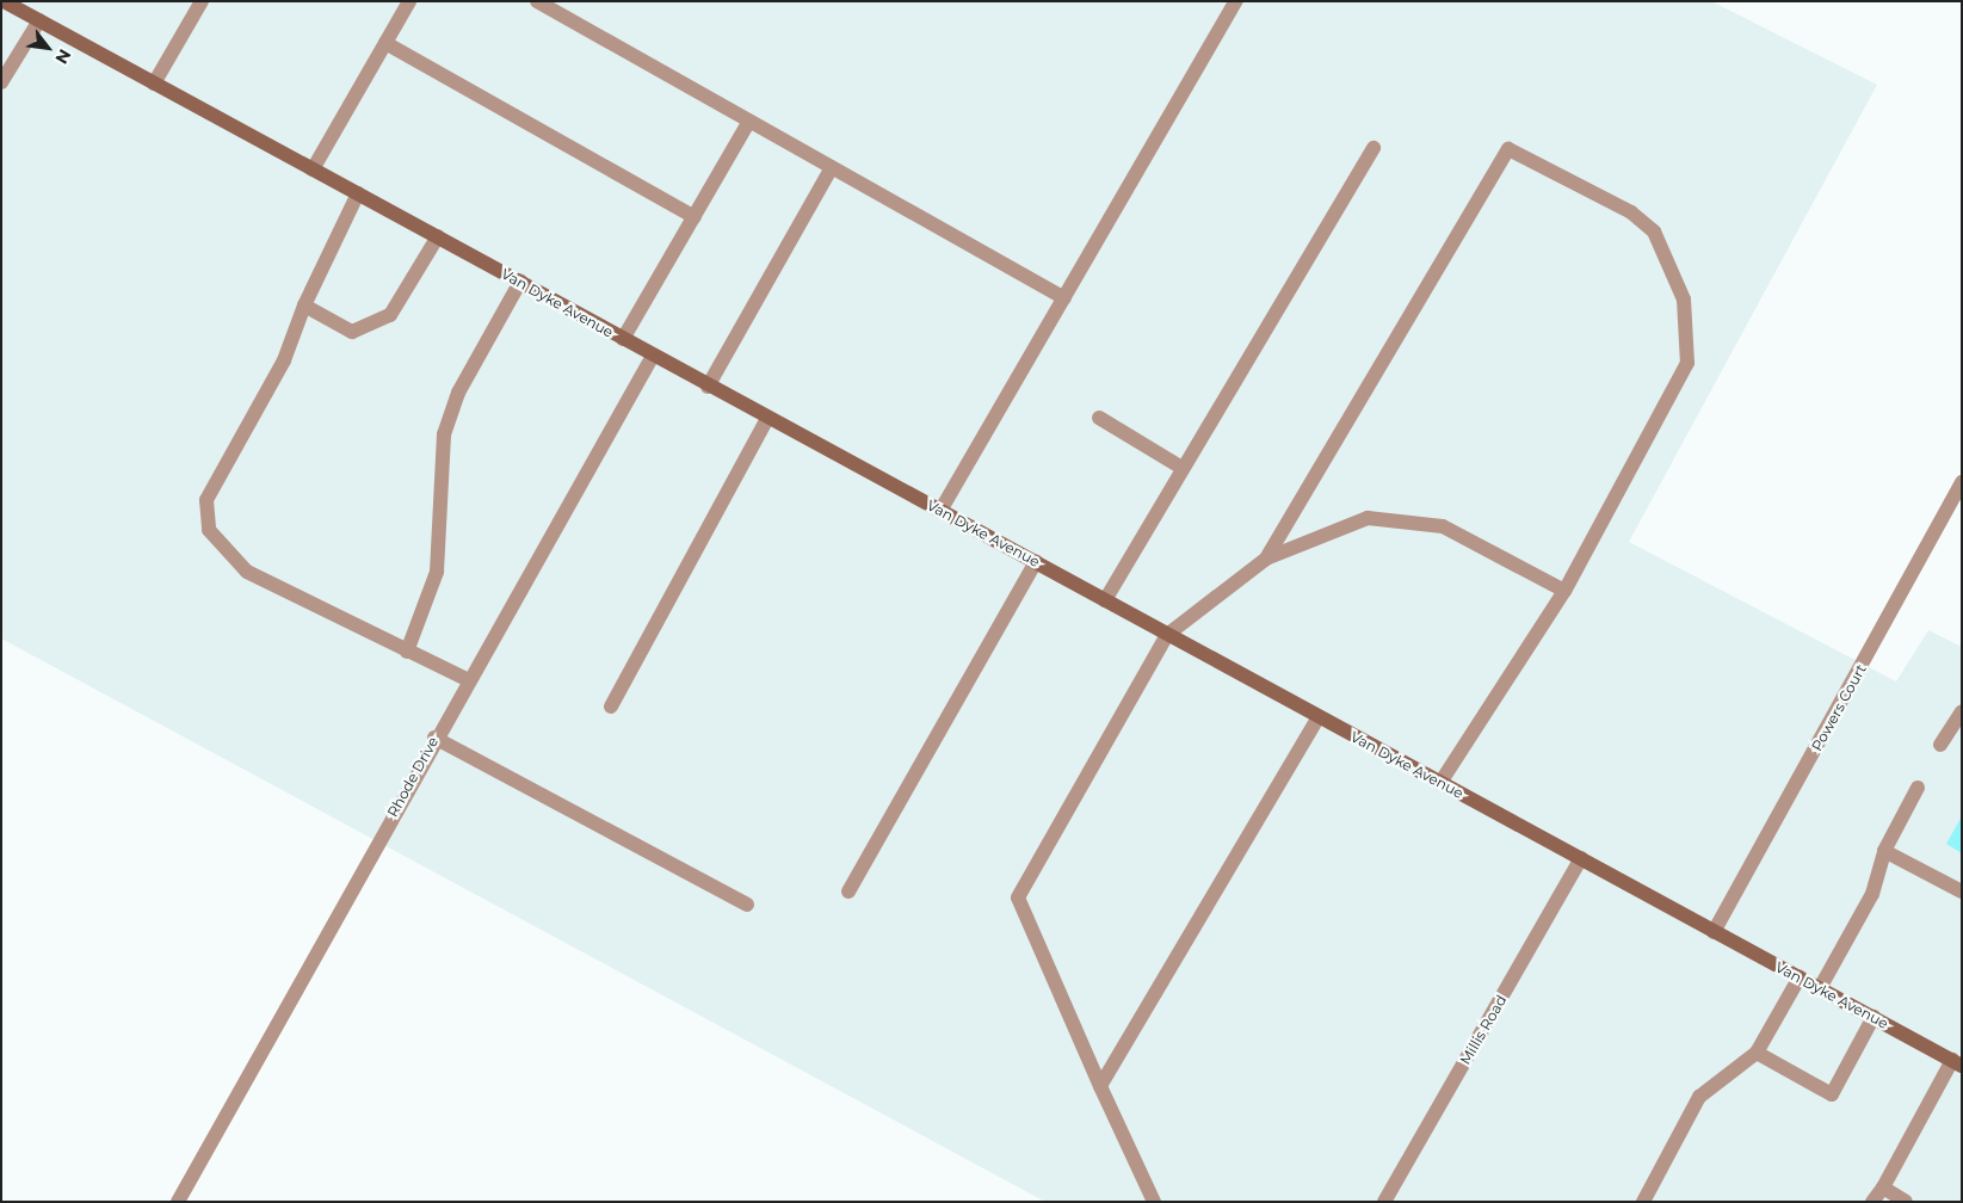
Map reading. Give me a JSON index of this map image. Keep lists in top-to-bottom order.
{
  "streets": {
    "main road": ["Van Dyke Avenue"],
    "street": ["Powers Court", "Rhode Drive", "Millis Road"]
  },
  "crossings": [
    ["Van Dyke Avenue", "Powers Court"],
    ["Van Dyke Avenue", "Rhode Drive"],
    ["Van Dyke Avenue", "Millis Road"]
  ],
  "north": "bottom right"
}
